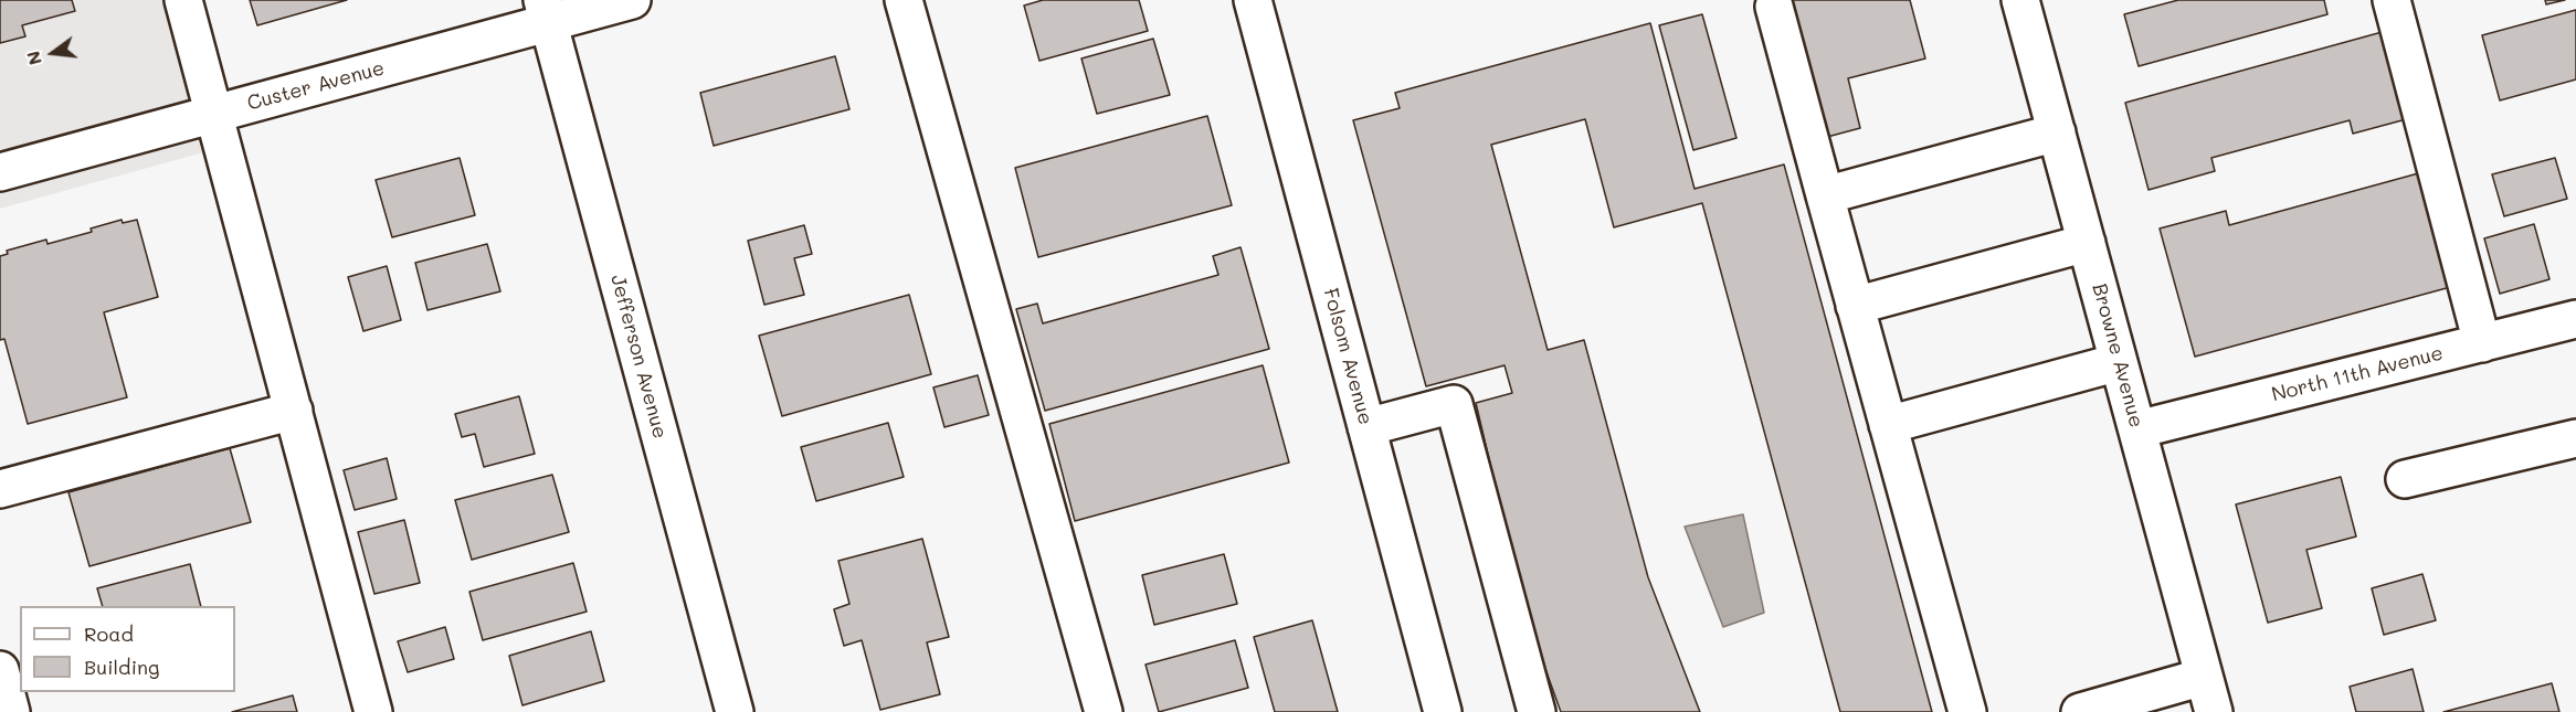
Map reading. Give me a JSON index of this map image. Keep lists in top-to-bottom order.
{
  "streets": {
    "street": [
      "Custer Avenue",
      "Browne Avenue",
      "Jefferson Avenue",
      "Folsom Avenue",
      "North 11th Avenue"
    ]
  },
  "crossings": [
    ["Custer Avenue", "Jefferson Avenue"],
    ["Browne Avenue", "North 11th Avenue"]
  ],
  "legend": ["Road", "Building"],
  "north": "left"
}
